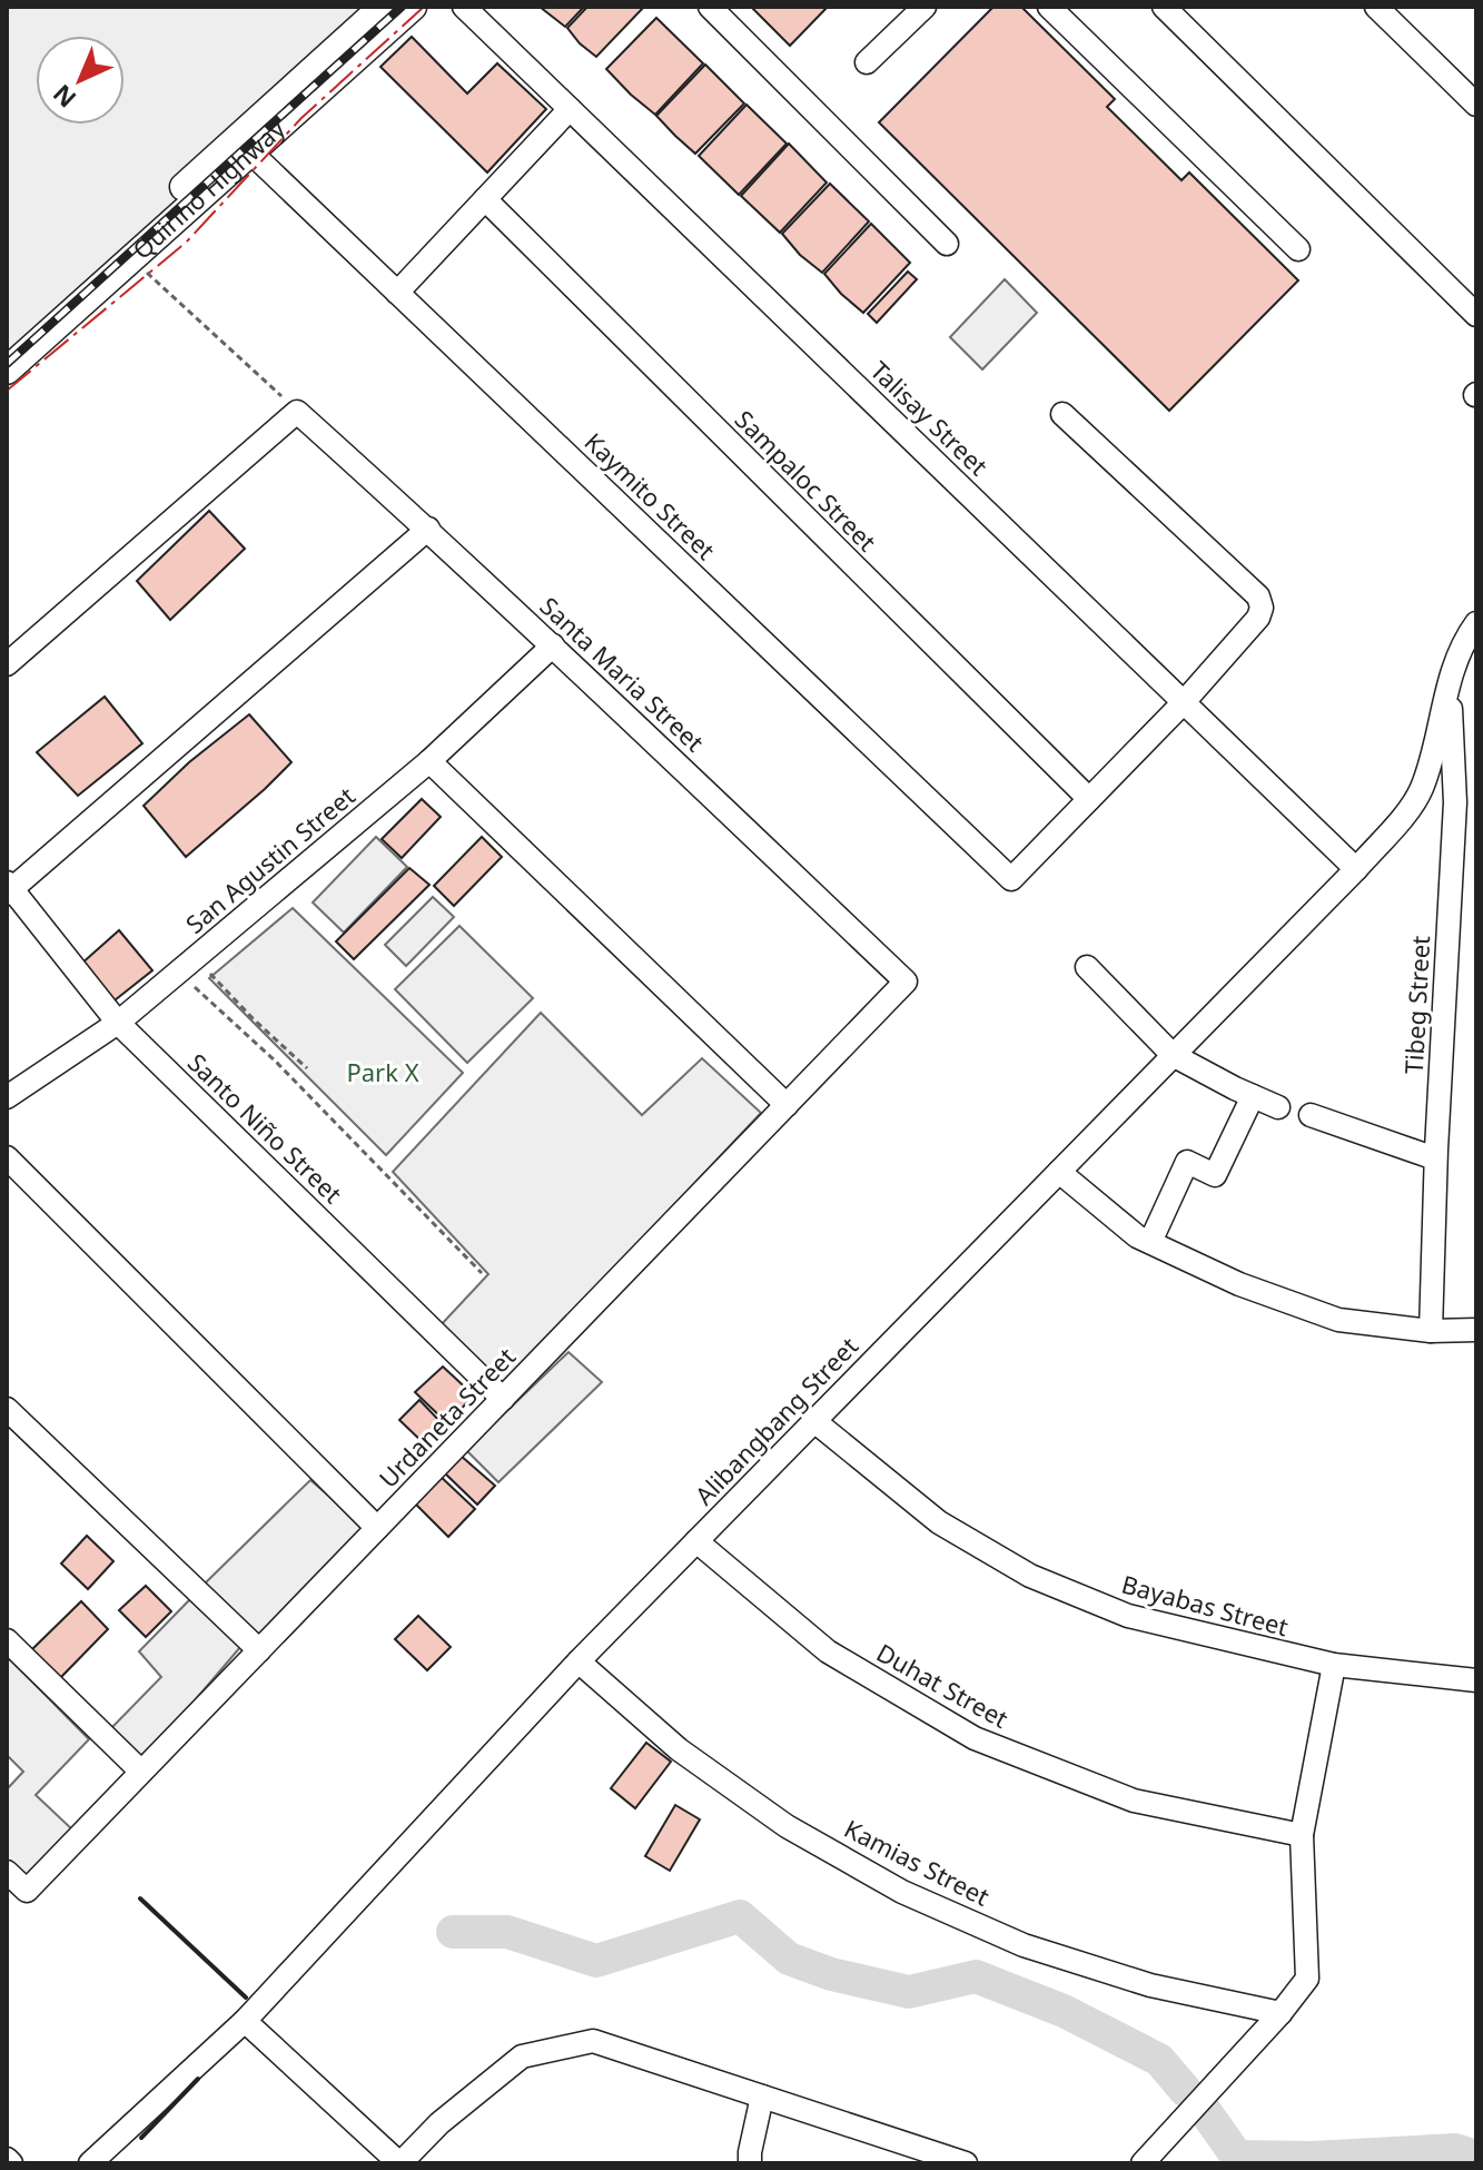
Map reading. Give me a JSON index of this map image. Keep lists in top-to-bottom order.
{
  "streets": {
    "main road": ["Quirino Highway"],
    "street": [
      "Talisay Street",
      "Sampaloc Street",
      "Kaymito Street",
      "Santa Maria Street",
      "San Agustin Street",
      "Tibeg Street",
      "Santo Niño Street",
      "Urdaneta Street",
      "Alibangbang Street",
      "Bayabas Street",
      "Duhat Street",
      "Kamias Street"
    ]
  },
  "crossings": [
    ["Quirino Highway", "Kaymito Street"],
    ["Talisay Street", "Alibangbang Street"],
    ["Sampaloc Street", "Kaymito Street"],
    ["Santa Maria Street", "San Agustin Street"],
    ["Santa Maria Street", "Urdaneta Street"],
    ["San Agustin Street", "Santo Niño Street"],
    ["Tibeg Street", "Alibangbang Street"],
    ["Santo Niño Street", "Urdaneta Street"],
    ["Alibangbang Street", "Bayabas Street"],
    ["Alibangbang Street", "Duhat Street"],
    ["Alibangbang Street", "Kamias Street"]
  ],
  "parks": ["Park X"],
  "north": "bottom left"
}
